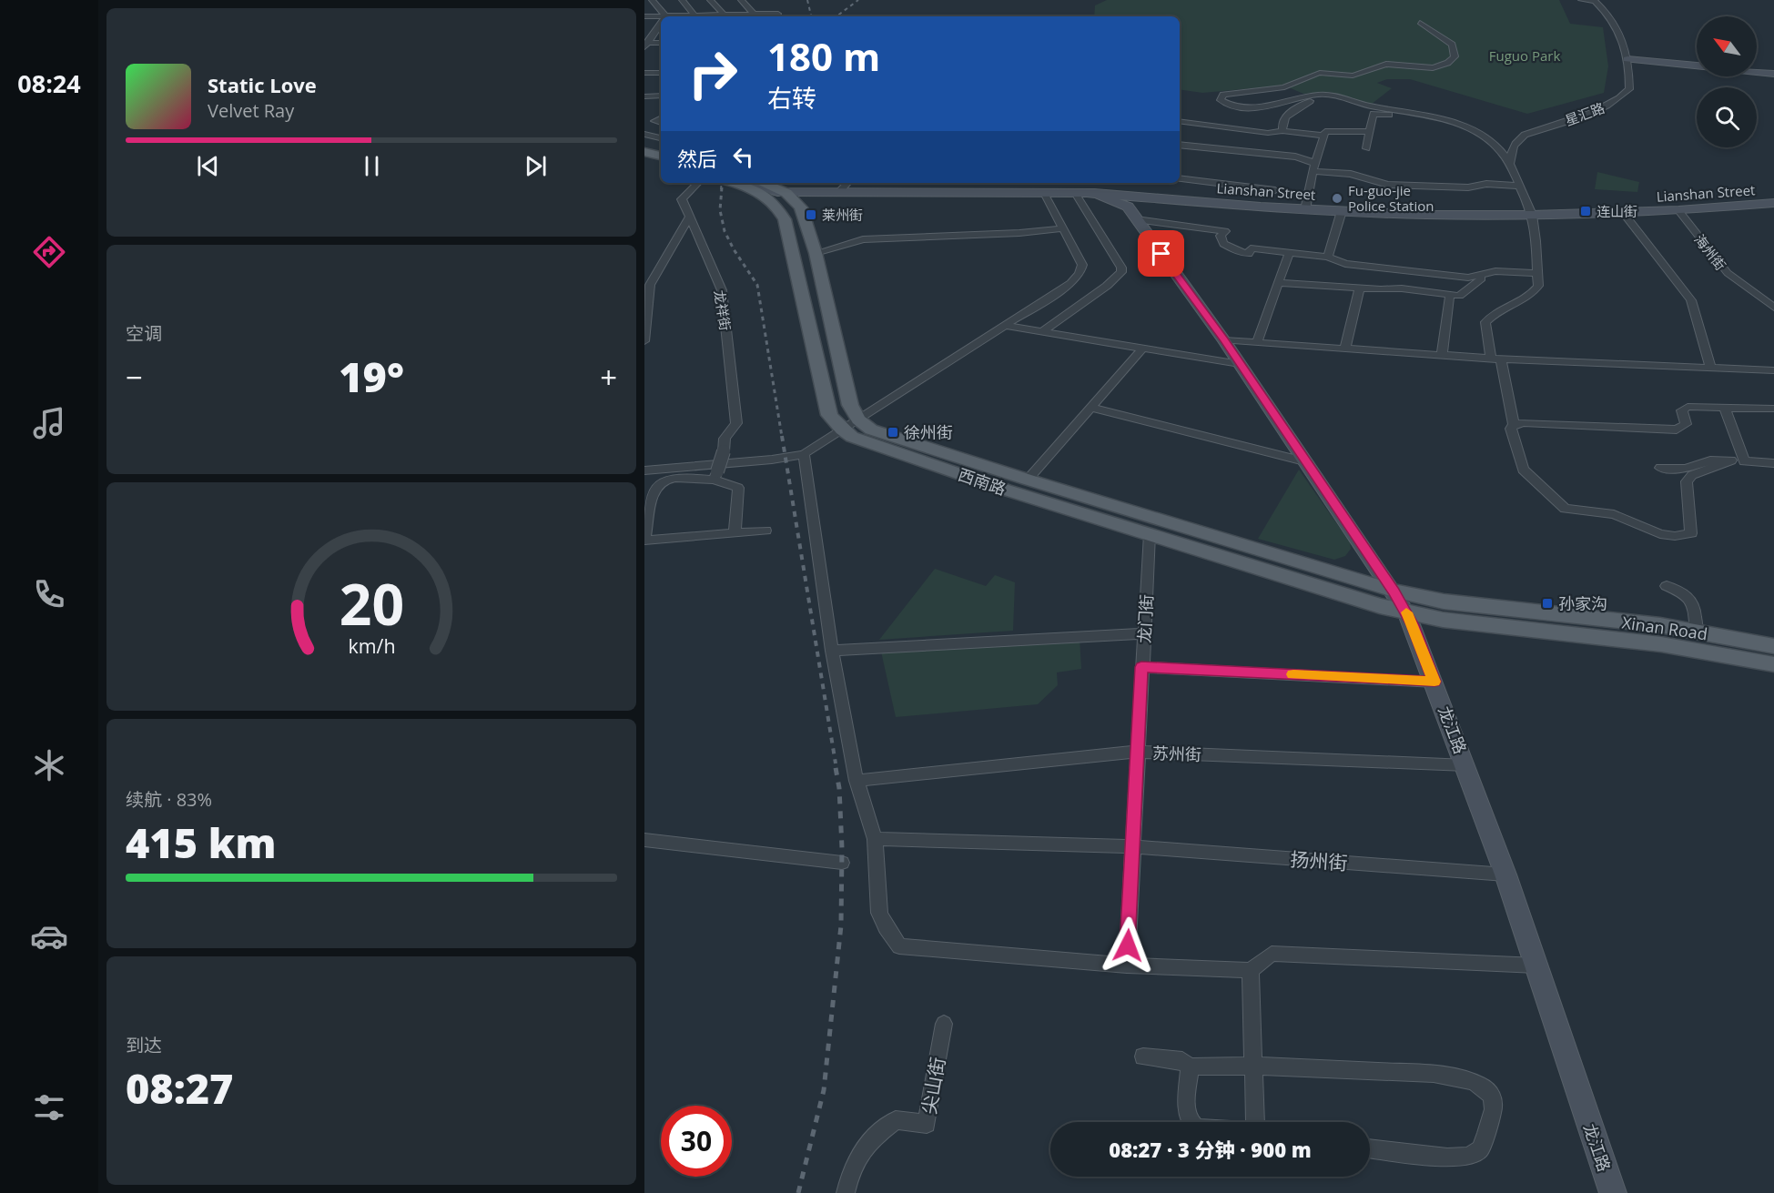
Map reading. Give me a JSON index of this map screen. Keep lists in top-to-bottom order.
{
  "streets": {
    "main road": ["西南路", "Xinan Road"],
    "street": [
      "星汇路",
      "Lianshan Street",
      "海州街",
      "龙祥街",
      "龙门街",
      "龙江路",
      "苏州街",
      "扬州街",
      "尖山街"
    ]
  },
  "crossings": [
    ["Lianshan Street", "海州街"],
    ["西南路", "龙门街"],
    ["西南路", "Xinan Road"],
    ["西南路", "龙江路"],
    ["龙门街", "Xinan Road"],
    ["龙门街", "苏州街"],
    ["龙门街", "扬州街"],
    ["Xinan Road", "龙江路"],
    ["龙江路", "苏州街"],
    ["龙江路", "扬州街"]
  ],
  "parks": ["Fuguo Park"],
  "places": {
    "other": ["Fu-guo-jie Police Station"],
    "transit": [
      "连山街",
      "莱州街",
      "徐州街",
      "孙家沟"
    ]
  },
  "north": "top left",
  "page": {
    "tabs": "08:24",
    "turn": ["180 m", "右转"],
    "song": ["Static Love", "Velvet Ray"],
    "then": "然后",
    "tile": [
      "空调",
      ["续航 · 83%", "415 km"],
      ["到达", "08:27"]
    ],
    "heat": ["−", "19°", "+"],
    "limit": "30",
    "trip": "08:27 · 3 分钟 · 900 m",
    "gauge": ["20", "km/h"]
  }
}
